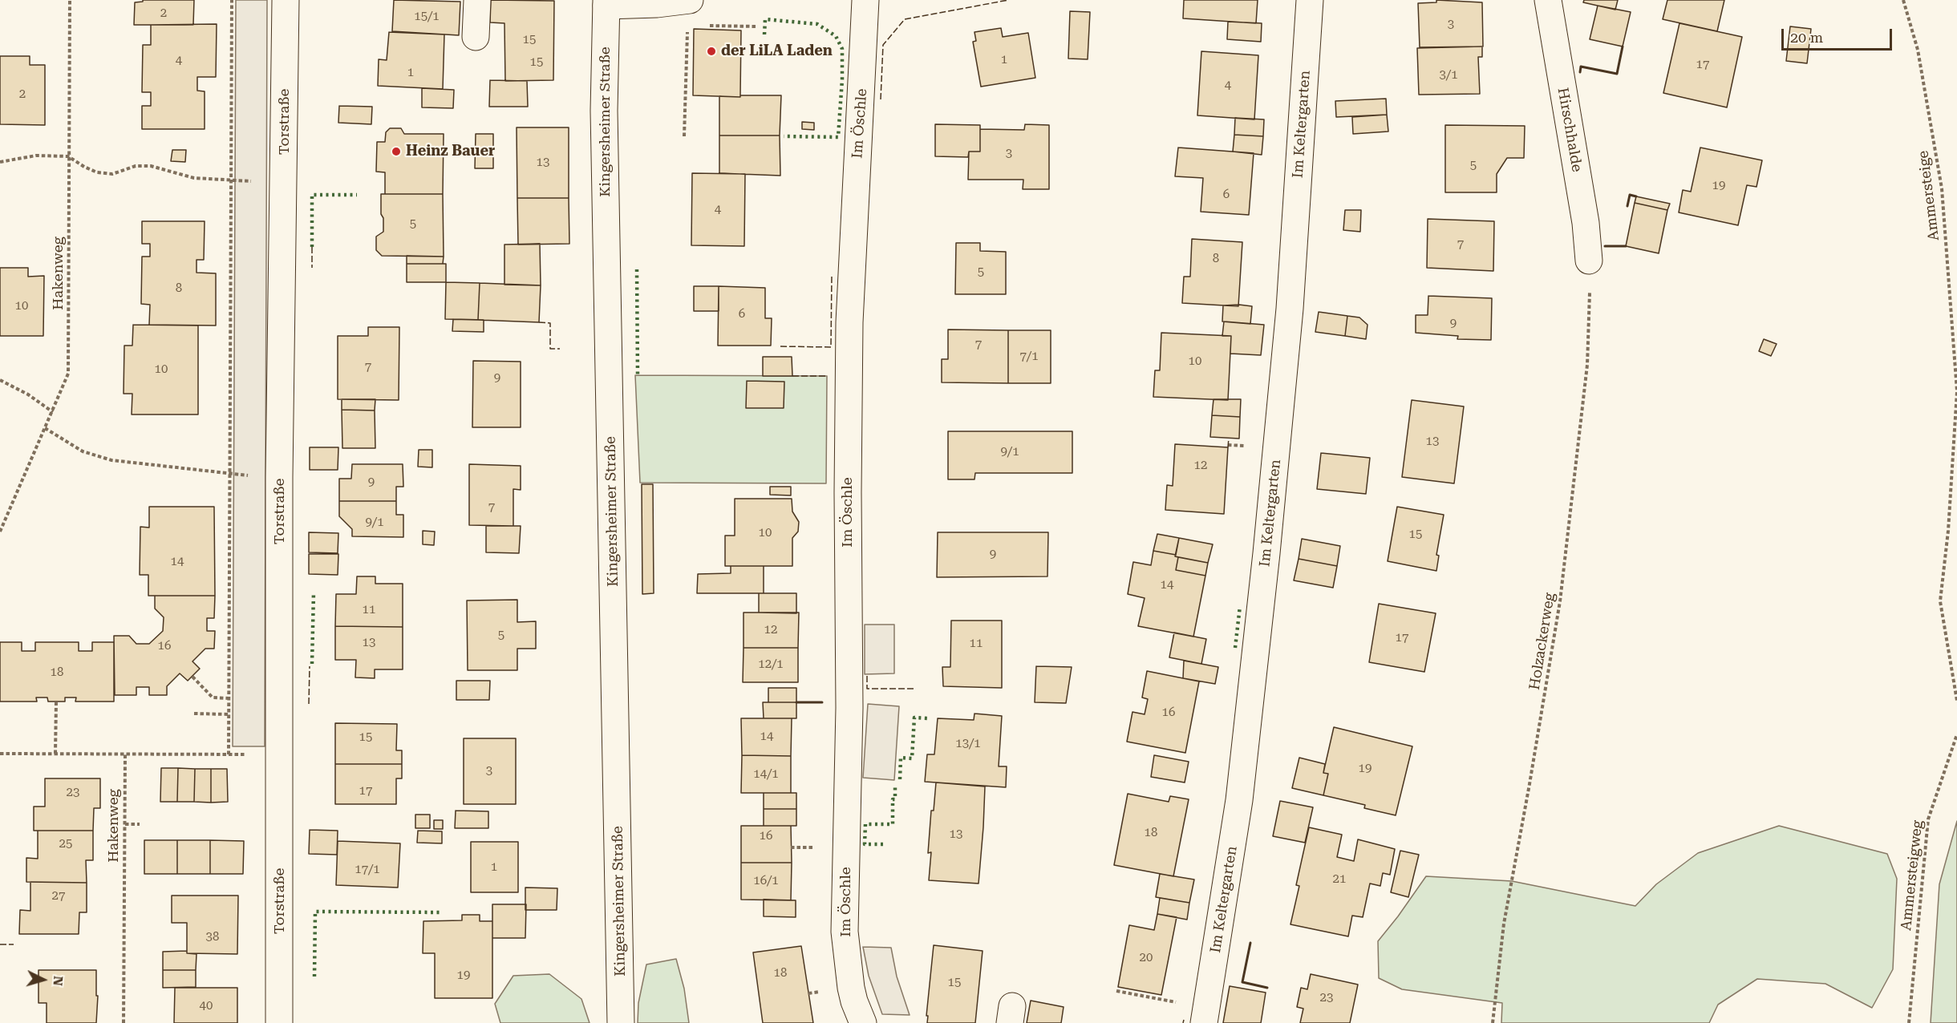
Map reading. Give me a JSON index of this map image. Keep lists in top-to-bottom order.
{
  "streets": {
    "street": [
      "Torstraße",
      "Kingersheimer Straße",
      "Im Öschle",
      "Im Keltergarten",
      "Hirschhalde"
    ],
    "path": [
      "Ammersteige",
      "Hakenweg",
      "Holzackerweg",
      "Ammersteigweg"
    ]
  },
  "crossings": [
    ["Hirschhalde", "Holzackerweg"]
  ],
  "places": ["der LiLA Laden", "Heinz Bauer"],
  "house_numbers": [
    "2",
    "15/1",
    "3",
    "15",
    "1",
    "4",
    "15",
    "17",
    "1",
    "3/1",
    "4",
    "2",
    "3",
    "13",
    "5",
    "19",
    "6",
    "4",
    "5",
    "7",
    "8",
    "5",
    "8",
    "10",
    "6",
    "9",
    "7",
    "7/1",
    "10",
    "7",
    "10",
    "9",
    "13",
    "9/1",
    "12",
    "9",
    "7",
    "9/1",
    "10",
    "15",
    "9",
    "14",
    "14",
    "11",
    "12",
    "5",
    "17",
    "13",
    "11",
    "16",
    "12/1",
    "18",
    "16",
    "14",
    "15",
    "13/1",
    "19",
    "3",
    "14/1",
    "17",
    "23",
    "18",
    "13",
    "16",
    "25",
    "1",
    "17/1",
    "21",
    "16/1",
    "27",
    "38",
    "20",
    "18",
    "19",
    "15",
    "23",
    "40"
  ],
  "scale_bar": "20 m",
  "north": "right"
}
